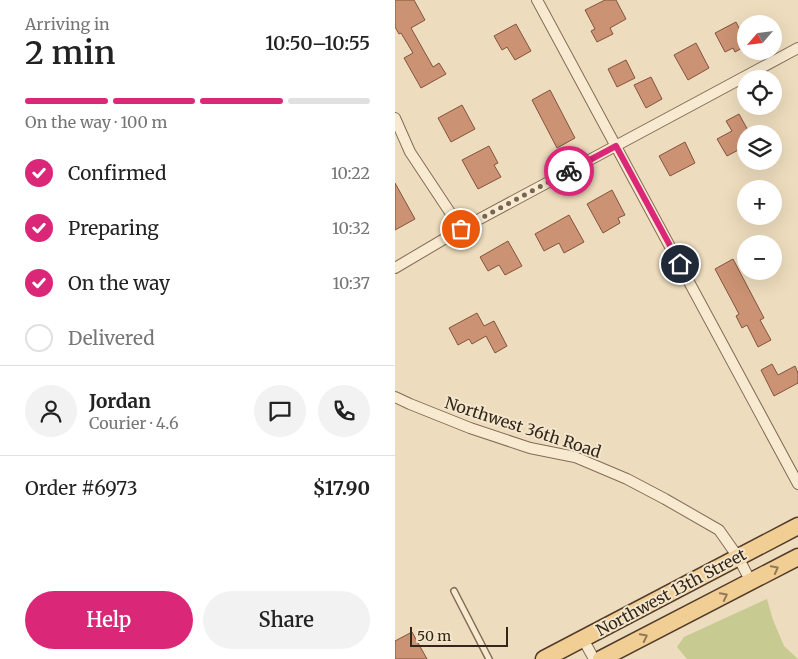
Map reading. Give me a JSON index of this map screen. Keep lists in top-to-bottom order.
{
  "streets": {
    "main road": ["Northwest 13th Street"],
    "street": ["Northwest 36th Road"]
  },
  "crossings": [
    ["Northwest 36th Road", "Northwest 13th Street"]
  ],
  "scale_bar": "50 m",
  "north": "bottom left",
  "page": {
    "heading": ["2 min", "Arriving in", "10:50–10:55"],
    "panel": [
      "Jordan",
      "Courier · 4.6",
      "Order #6973",
      "$17.90"
    ],
    "map_buttons": ["+", "−"],
    "bar": "On the way · 100 m",
    "list": [
      ["Confirmed", "10:22"],
      ["Preparing", "10:32"],
      ["On the way", "10:37"],
      "Delivered"
    ],
    "buttons": ["Help", "Share"],
    "scale": "50 m"
  }
}
